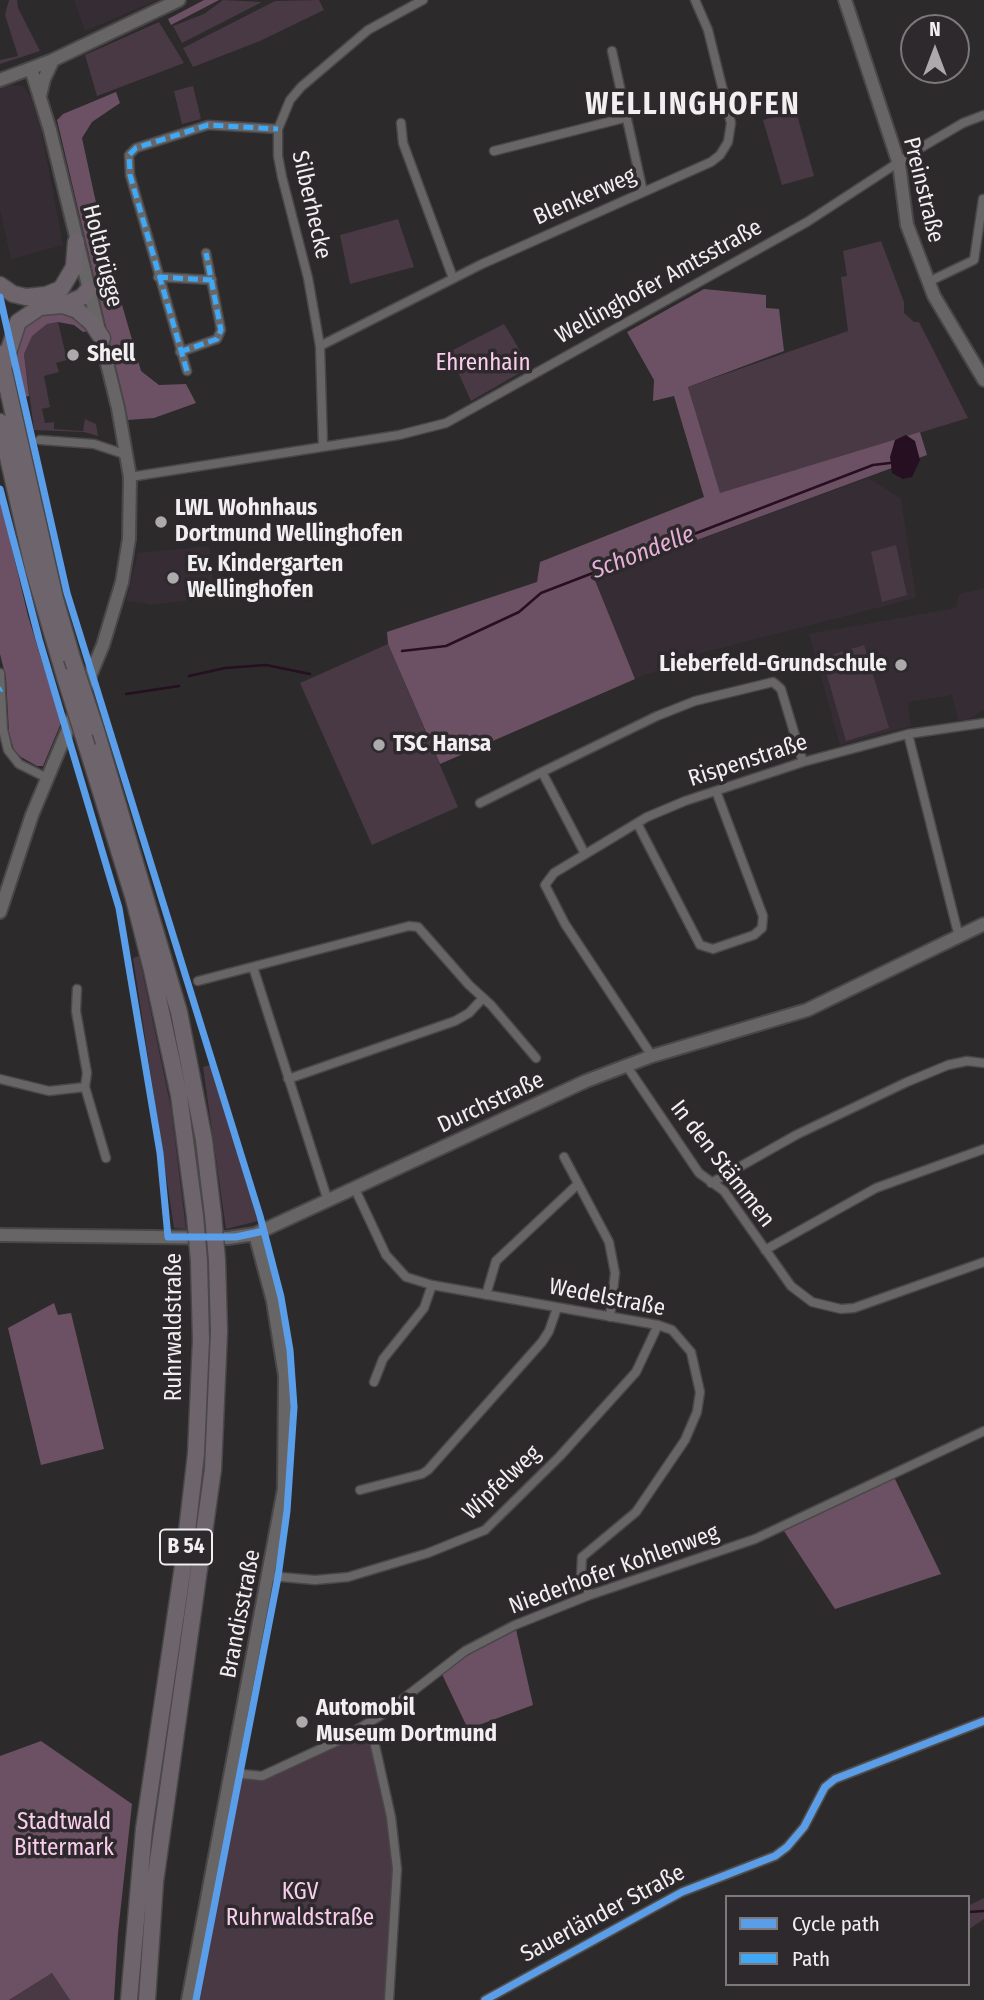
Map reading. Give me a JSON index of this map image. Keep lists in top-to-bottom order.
{
  "streets": {
    "highway": ["Ruhrwaldstraße", "B 54"],
    "street": [
      "Preinstraße",
      "Blenkerweg",
      "Silberhecke",
      "Holtbrügge",
      "Wellinghofer Amtsstraße",
      "Rispenstraße",
      "Durchstraße",
      "In den Stämmen",
      "Wedelstraße",
      "Wipfelweg",
      "Niederhofer Kohlenweg",
      "Brandisstraße",
      "Sauerländer Straße"
    ]
  },
  "crossings": [
    ["Preinstraße", "Wellinghofer Amtsstraße"],
    ["Blenkerweg", "Silberhecke"],
    ["Silberhecke", "Wellinghofer Amtsstraße"],
    ["Holtbrügge", "Wellinghofer Amtsstraße"],
    ["Rispenstraße", "Durchstraße"],
    ["Durchstraße", "In den Stämmen"],
    ["Durchstraße", "Wedelstraße"],
    ["Durchstraße", "Brandisstraße"],
    ["Wedelstraße", "Wipfelweg"],
    ["Wedelstraße", "Niederhofer Kohlenweg"],
    ["Wipfelweg", "Brandisstraße"],
    ["Niederhofer Kohlenweg", "Brandisstraße"]
  ],
  "districts": ["WELLINGHOFEN"],
  "water": ["Schondelle"],
  "parks": ["Ehrenhain", "Stadtwald Bittermark", "KGV Ruhrwaldstraße"],
  "places": [
    "Shell",
    "LWL Wohnhaus Dortmund Wellinghofen",
    "Ev. Kindergarten Wellinghofen",
    "Lieberfeld-Grundschule",
    "TSC Hansa",
    "Automobil Museum Dortmund"
  ],
  "legend": ["Cycle path", "Path"],
  "north": "top"
}
